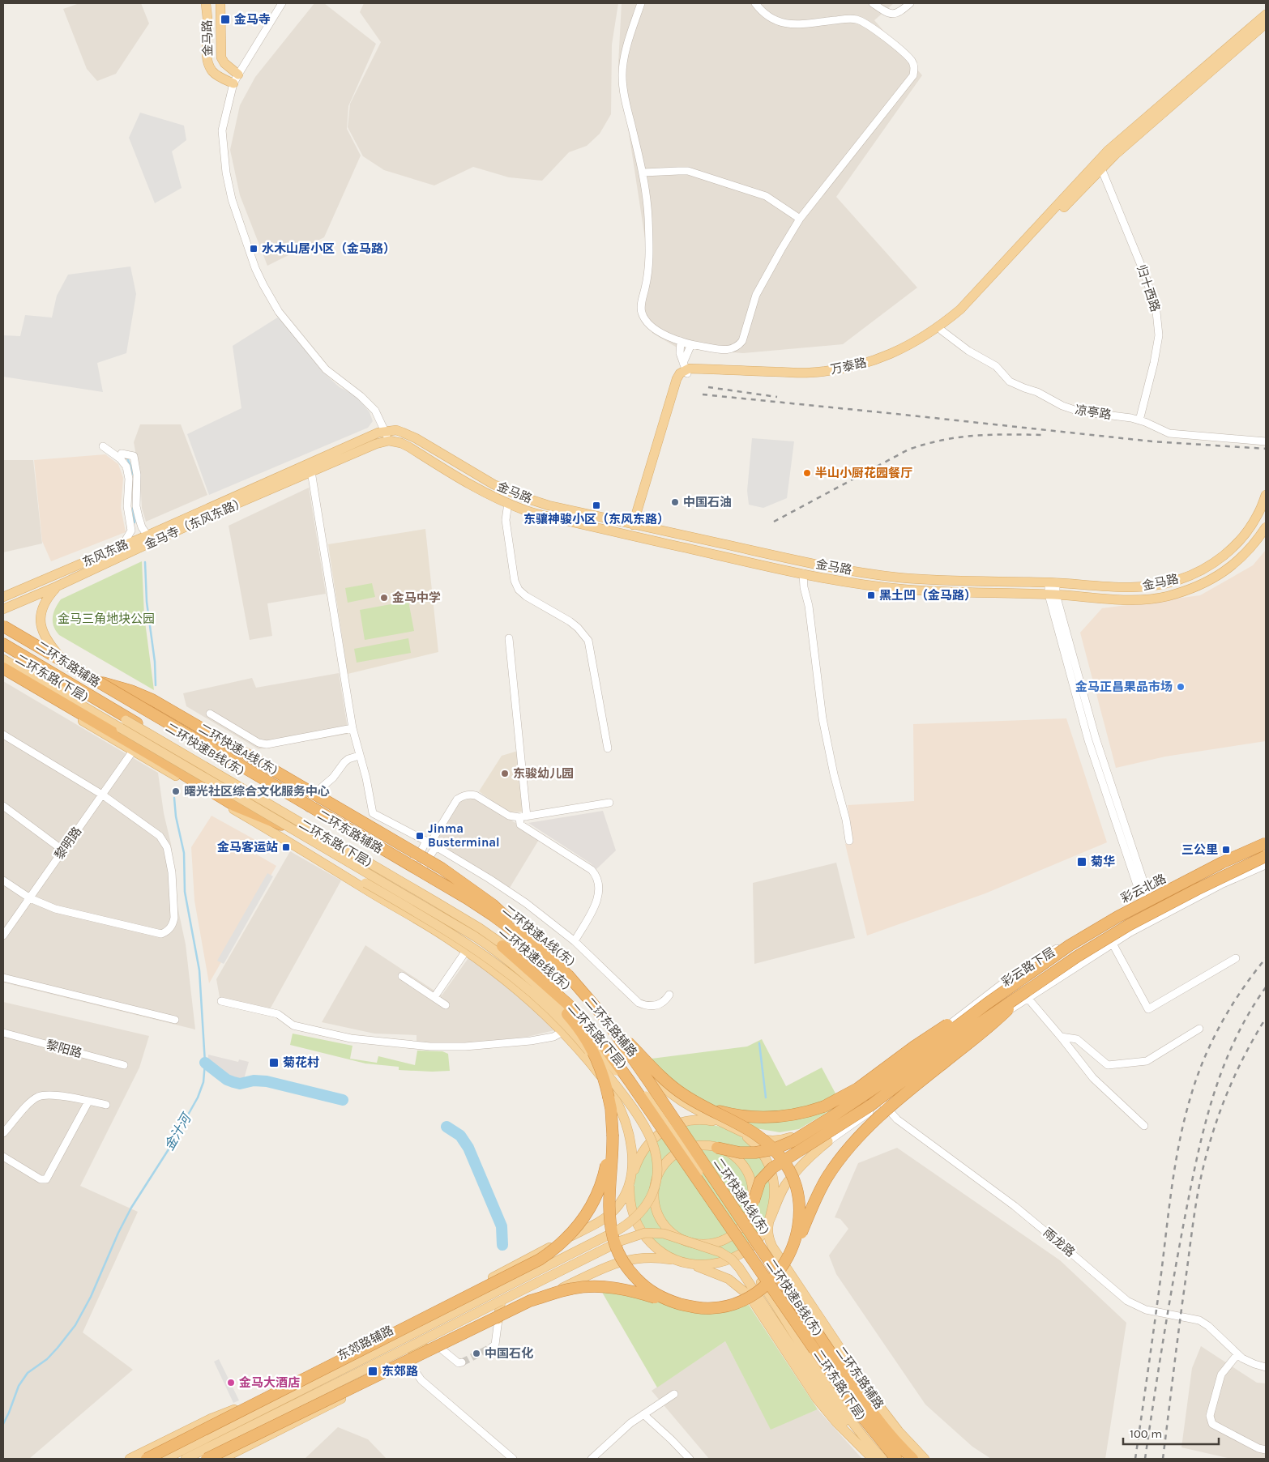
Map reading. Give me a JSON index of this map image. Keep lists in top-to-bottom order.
{
  "streets": {
    "highway": ["二环快速B线(东)", "二环快速A线(东)", "彩云北路"],
    "main road": [
      "金马路",
      "万泰路",
      "金马寺（东风东路）",
      "东风东路",
      "二环东路辅路",
      "二环东路(下层)",
      "东郊路辅路"
    ],
    "street": [
      "归十西路",
      "凉亭路",
      "黎明路",
      "彩云路下层",
      "黎阳路",
      "雨龙路"
    ]
  },
  "crossings": [
    ["金马路", "金马寺（东风东路）"],
    ["金马路", "东风东路"],
    ["归十西路", "万泰路"],
    ["归十西路", "凉亭路"],
    ["万泰路", "凉亭路"],
    ["二环东路(下层)", "二环快速B线(东)"],
    ["彩云路下层", "雨龙路"]
  ],
  "water": ["金汁河"],
  "parks": ["金马三角地块公园"],
  "places": {
    "transit": [
      "金马寺",
      "水木山居小区（金马路）",
      "东骧神骏小区（东风东路）",
      "黑土凹（金马路）",
      "Jinma Busterminal",
      "金马客运站",
      "三公里",
      "菊华",
      "菊花村",
      "东郊路"
    ],
    "other": [
      "半山小厨花园餐厅",
      "中国石油",
      "金马中学",
      "金马正昌果品市场",
      "东骏幼儿园",
      "曙光社区综合文化服务中心",
      "中国石化",
      "金马大酒店"
    ]
  },
  "scale_bar": "100 m"
}
